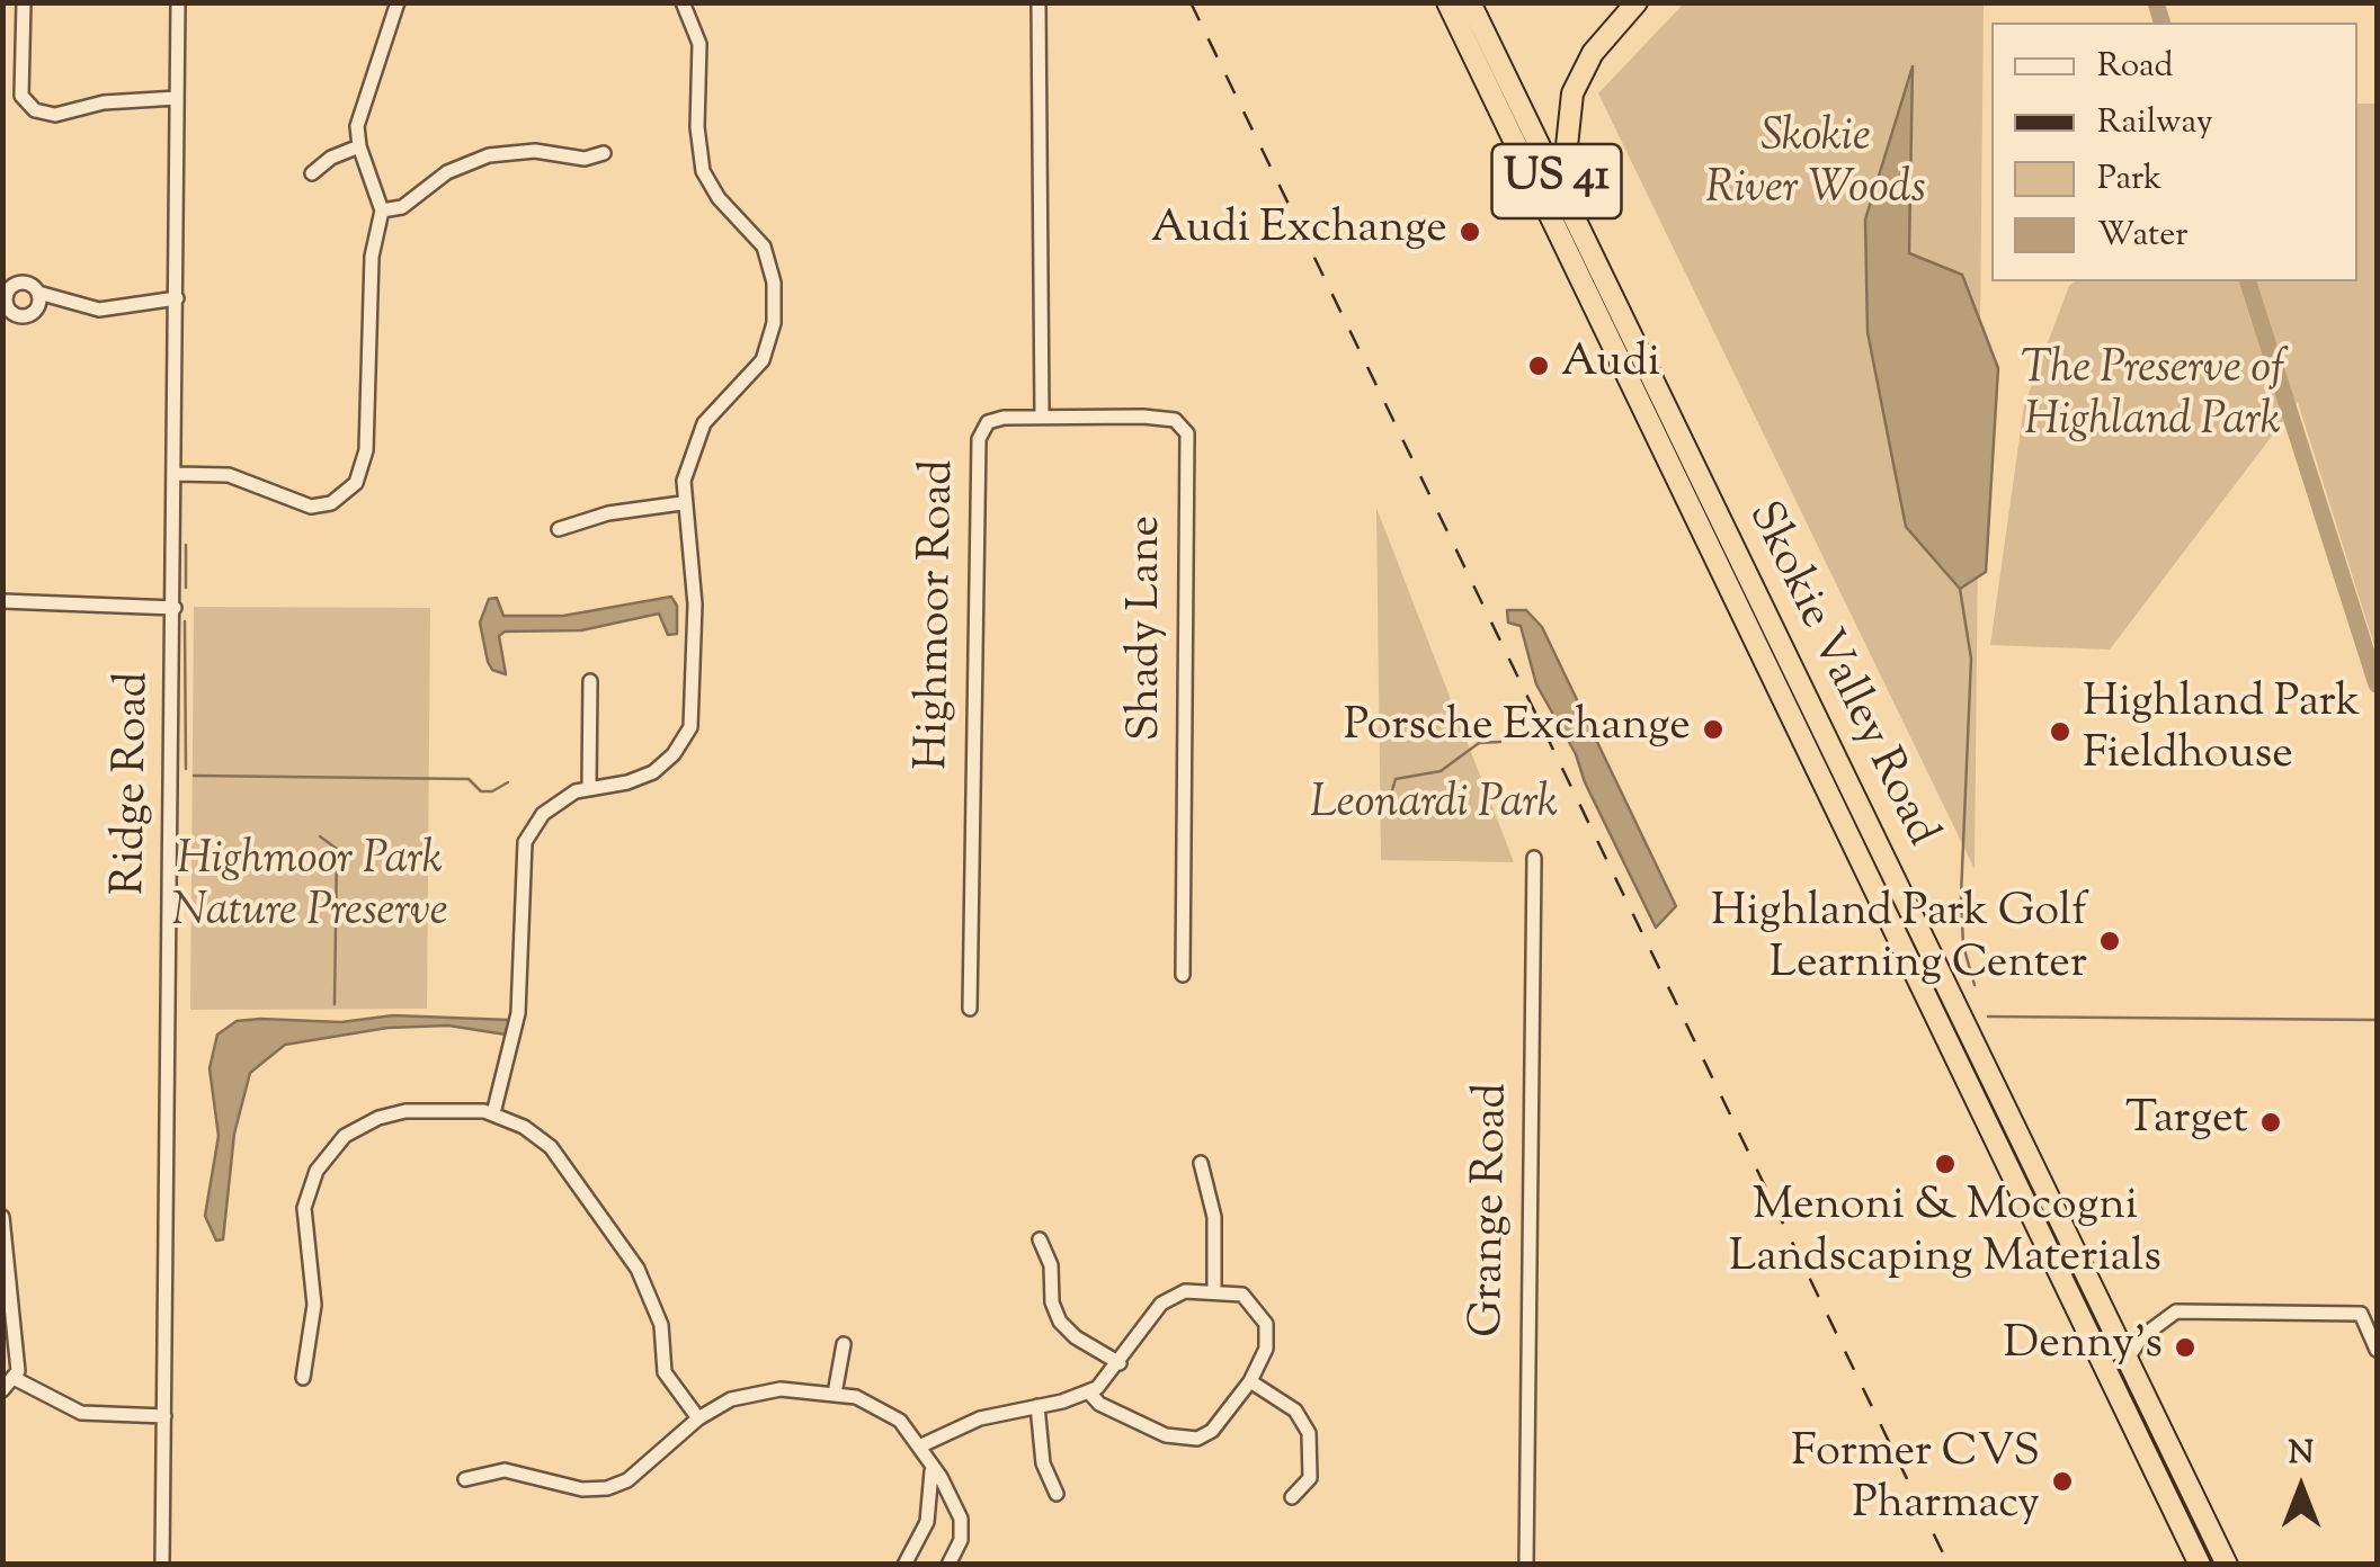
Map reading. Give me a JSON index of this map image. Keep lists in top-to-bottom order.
{
  "streets": {
    "highway": ["US 41", "Skokie Valley Road"],
    "street": [
      "Highmoor Road",
      "Shady Lane",
      "Ridge Road",
      "Grange Road"
    ]
  },
  "crossings": [
    ["Highmoor Road", "Shady Lane"]
  ],
  "parks": [
    "Skokie River Woods",
    "The Preserve of Highland Park",
    "Leonardi Park",
    "Highmoor Park Nature Preserve"
  ],
  "places": [
    "Audi Exchange",
    "Audi",
    "Porsche Exchange",
    "Highland Park Fieldhouse",
    "Highland Park Golf Learning Center",
    "Target",
    "Menoni & Mocogni Landscaping Materials",
    "Denny's",
    "Former CVS Pharmacy"
  ],
  "legend": [
    "Road",
    "Railway",
    "Park",
    "Water"
  ],
  "north": "top"
}
